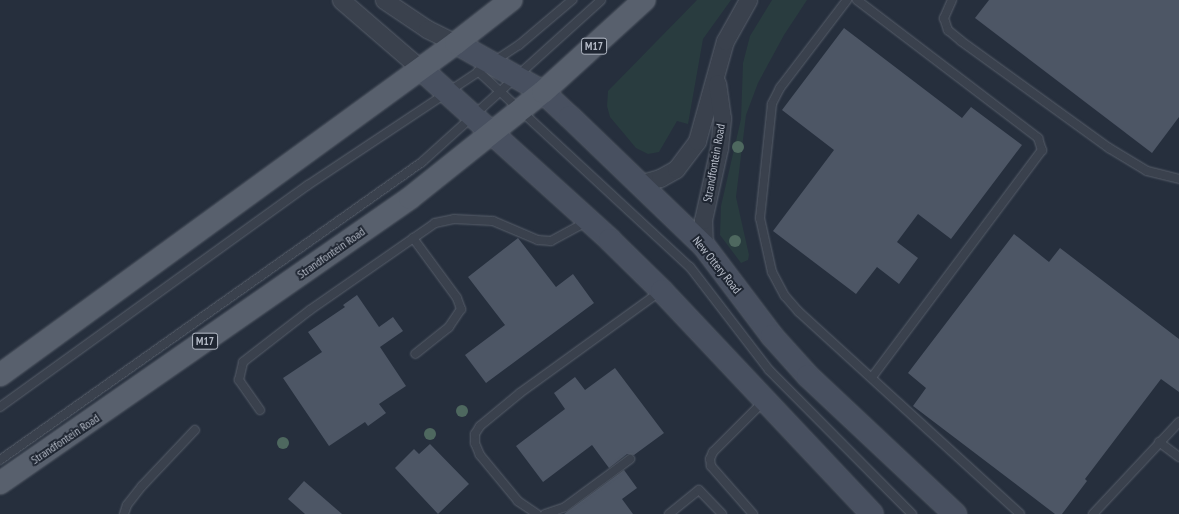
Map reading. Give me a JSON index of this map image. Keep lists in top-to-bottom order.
{
  "streets": {
    "main road": ["M17", "Strandfontein Road", "New Ottery Road"]
  },
  "crossings": [
    ["Strandfontein Road", "New Ottery Road"]
  ]
}
